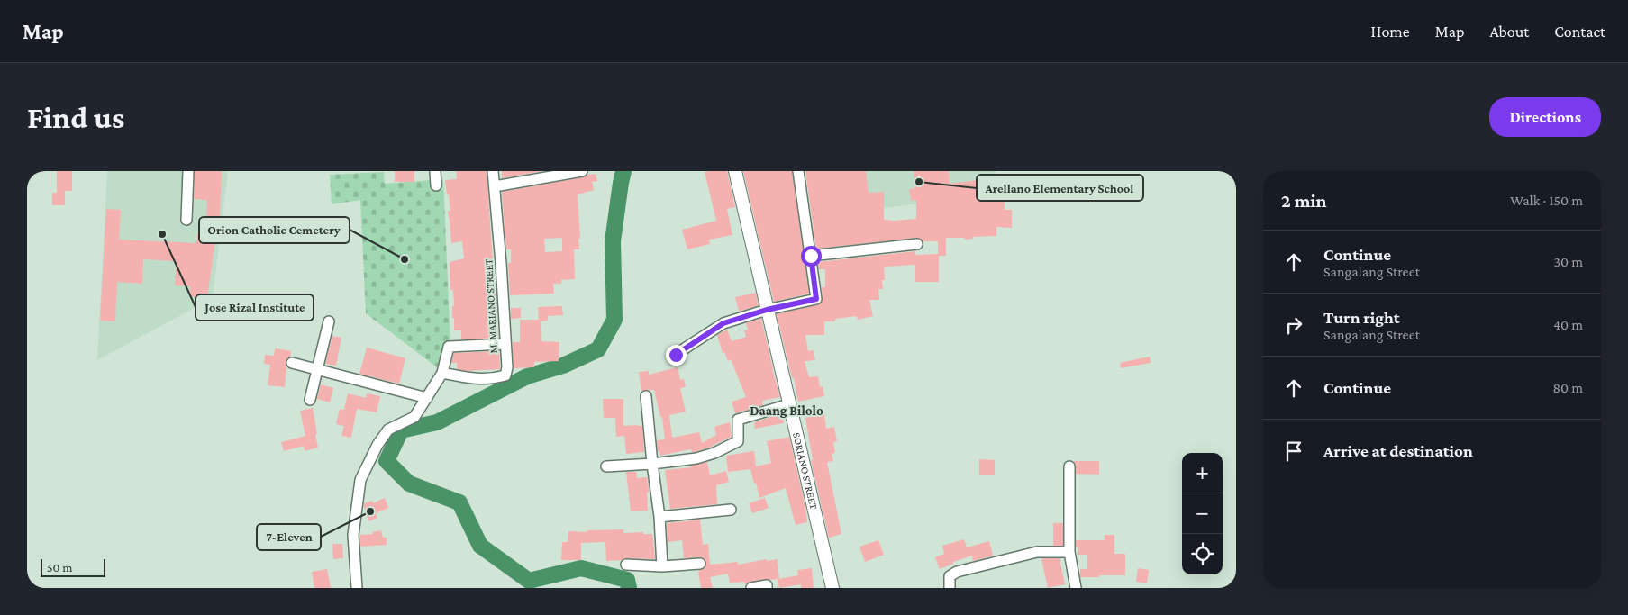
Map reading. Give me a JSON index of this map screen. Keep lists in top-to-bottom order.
{
  "streets": {
    "main road": ["SORIANO STREET"],
    "street": ["M. MARIANO STREET"]
  },
  "districts": ["Daang Bilolo"],
  "places": [
    "Arellano Elementary School",
    "Jose Rizal Institute",
    "Orion Catholic Cemetery",
    "7-Eleven"
  ],
  "scale_bar": "50 m",
  "page": {
    "header": "Map",
    "nav": [
      "Home",
      "Map",
      "About",
      "Contact"
    ],
    "buttons": "Directions",
    "title": "Find us",
    "heading": ["2 min", "Walk · 150 m"],
    "list": [
      ["Continue", "Sangalang Street", "30 m"],
      ["Turn right", "Sangalang Street", "40 m"],
      ["Continue", "80 m"],
      "Arrive at destination"
    ],
    "map_buttons": ["+", "−"],
    "scale": "50 m"
  }
}
